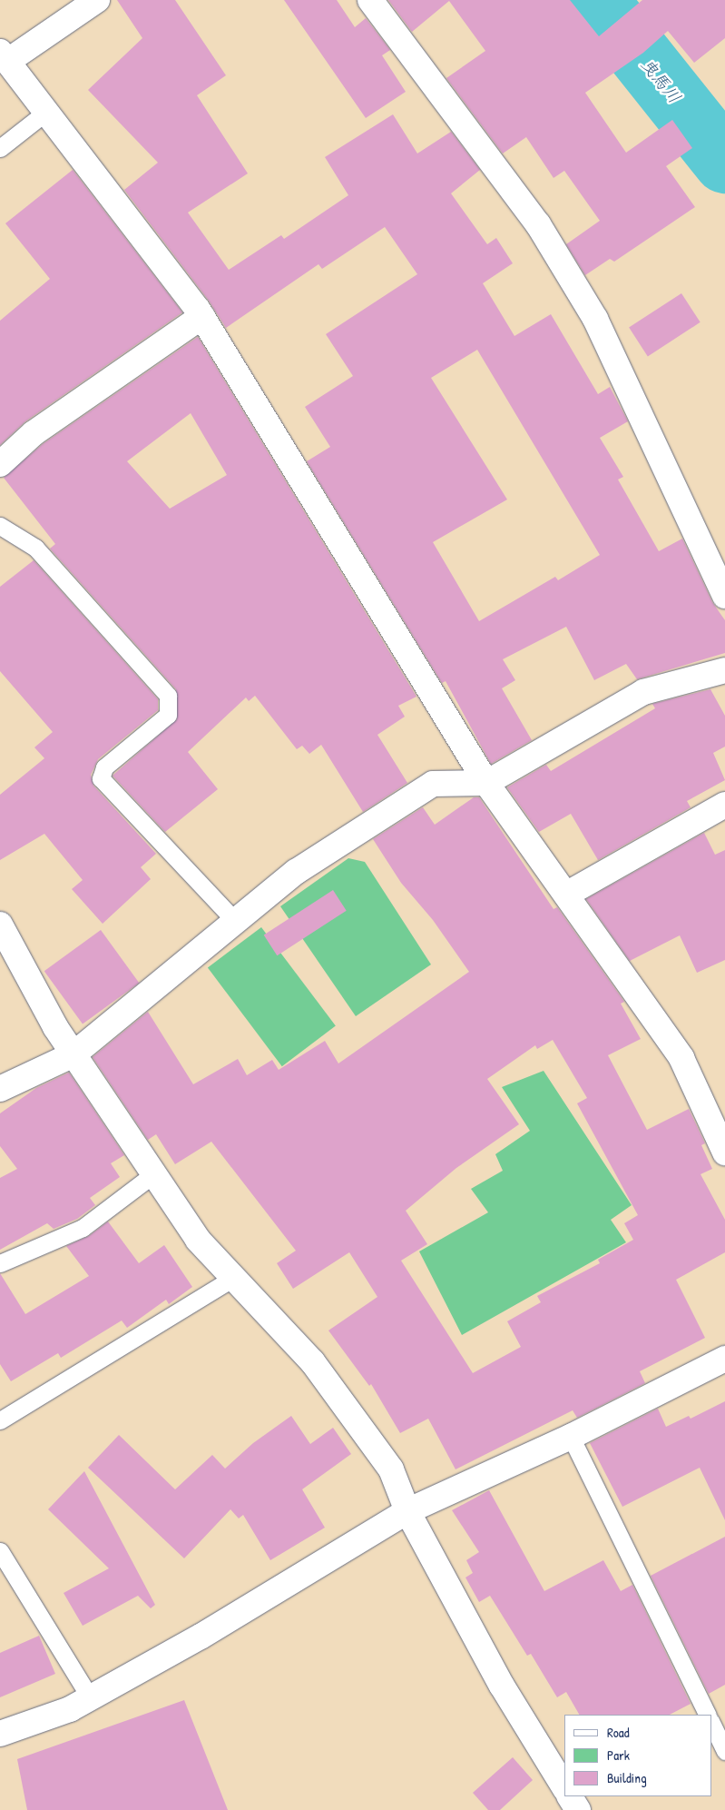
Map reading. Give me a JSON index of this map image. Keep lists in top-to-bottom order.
{
  "water": ["曳馬川"],
  "legend": ["Road", "Park", "Building"]
}
